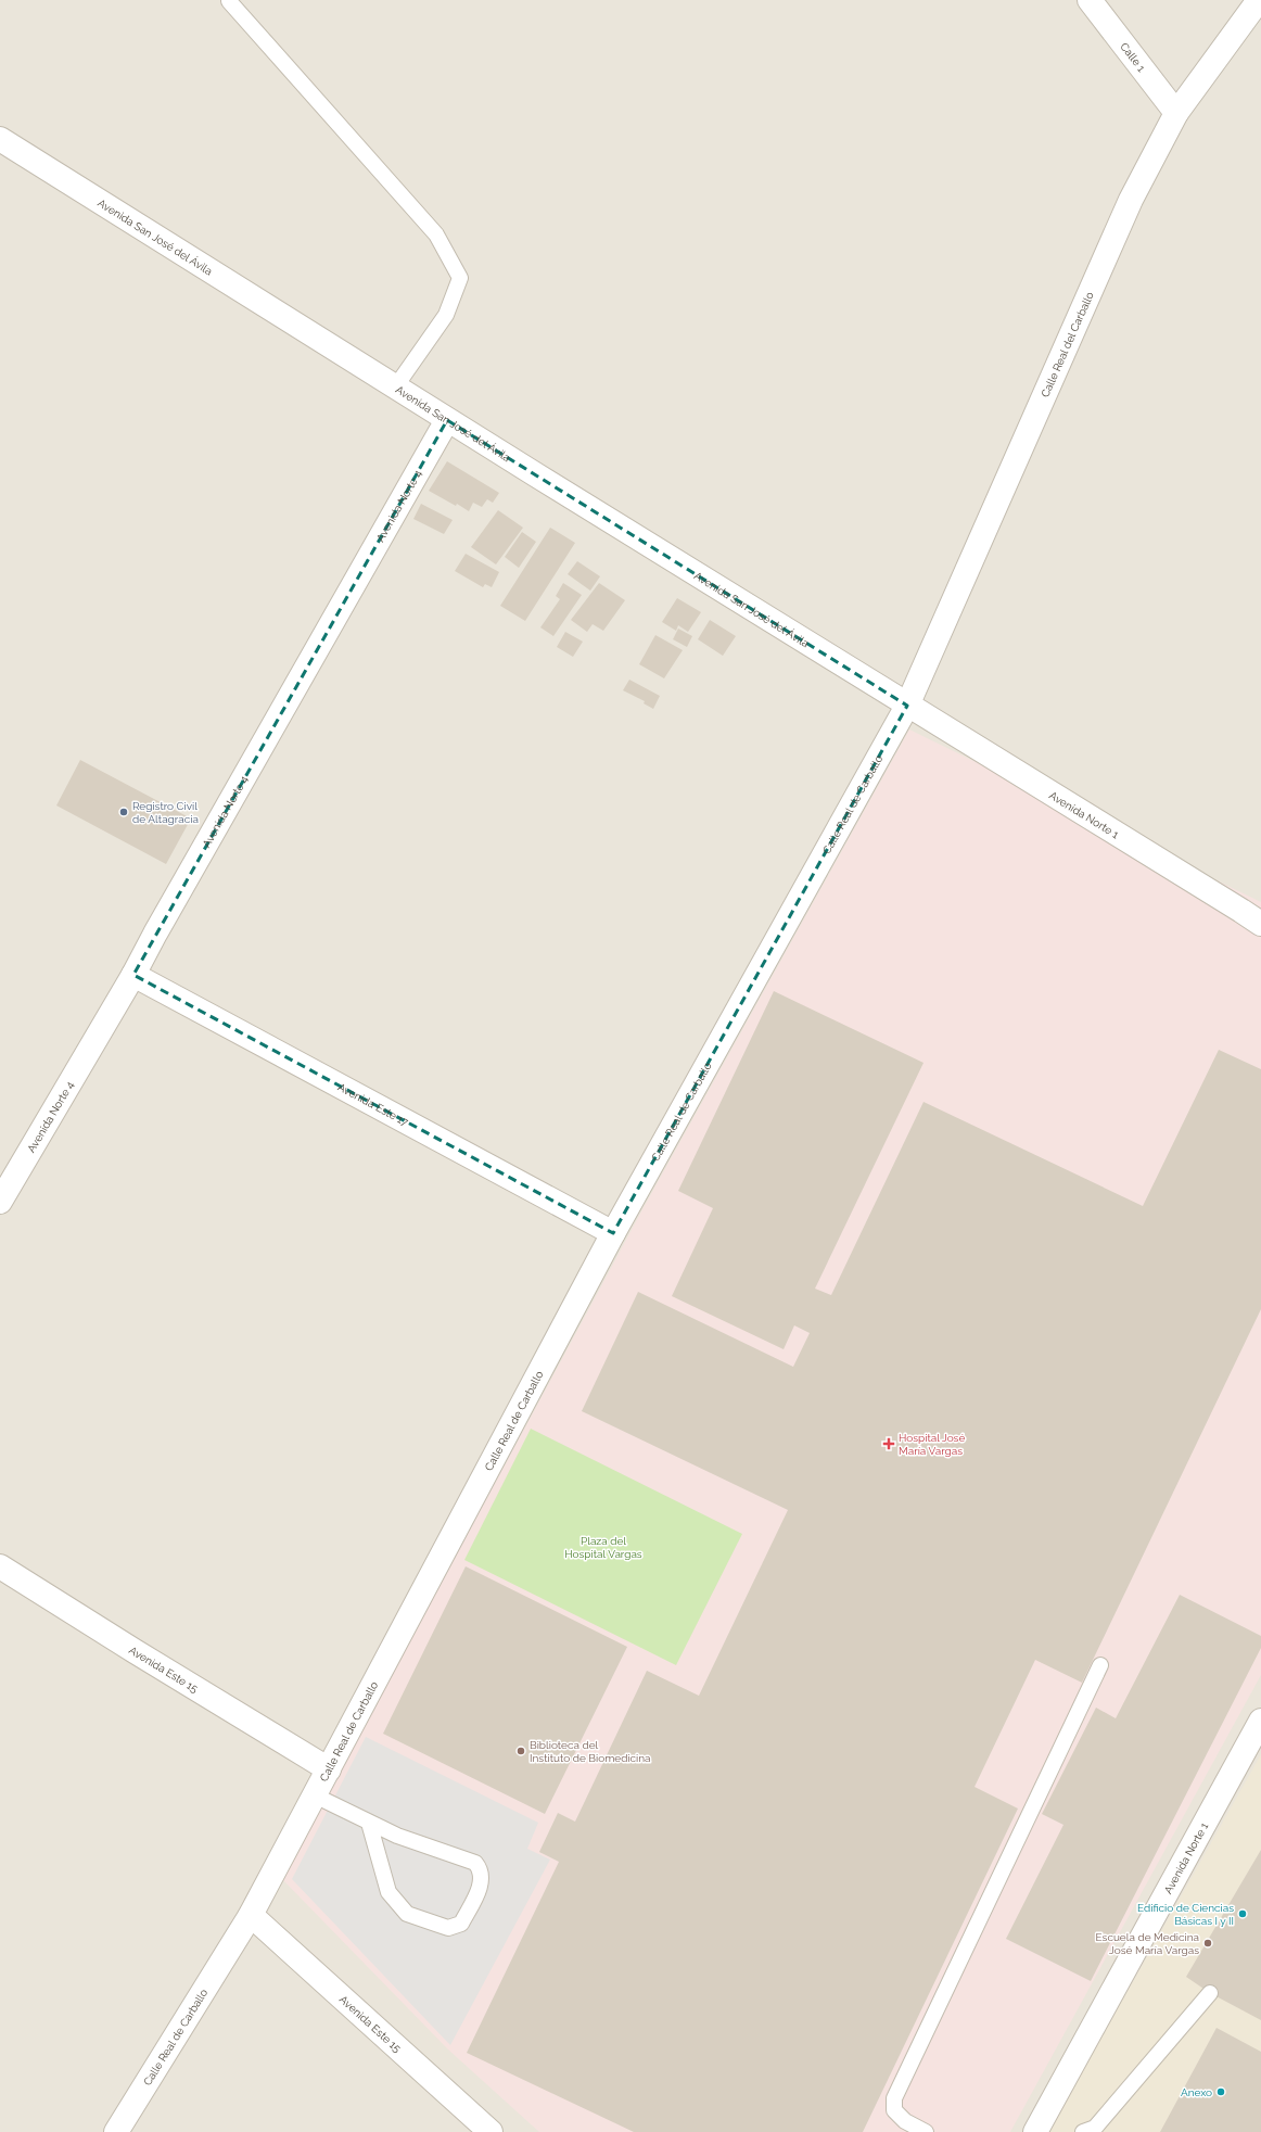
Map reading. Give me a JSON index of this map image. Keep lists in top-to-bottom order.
{
  "streets": {
    "street": [
      "Calle 1",
      "Avenida San José del Ávila",
      "Calle Real del Carballo",
      "Avenida Norte 4",
      "Calle Real de Carballo",
      "Avenida Norte 1",
      "Avenida Este 17",
      "Avenida Este 15"
    ]
  },
  "crossings": [
    ["Calle 1", "Calle Real del Carballo"],
    ["Avenida San José del Ávila", "Calle Real del Carballo"],
    ["Avenida San José del Ávila", "Avenida Norte 4"],
    ["Avenida San José del Ávila", "Calle Real de Carballo"],
    ["Avenida San José del Ávila", "Avenida Norte 1"],
    ["Calle Real del Carballo", "Calle Real de Carballo"],
    ["Calle Real del Carballo", "Avenida Norte 1"],
    ["Avenida Norte 4", "Avenida Este 17"],
    ["Calle Real de Carballo", "Avenida Norte 1"],
    ["Calle Real de Carballo", "Avenida Este 17"],
    ["Calle Real de Carballo", "Avenida Este 15"]
  ],
  "parks": ["Plaza del Hospital Vargas"],
  "places": {
    "other": [
      "Registro Civil de Altagracia",
      "Biblioteca del Instituto de Biomedicina",
      "Edificio de Ciencias Básicas I y II",
      "Escuela de Medicina José María Vargas",
      "Anexo"
    ],
    "health": ["Hospital José María Vargas"]
  }
}
